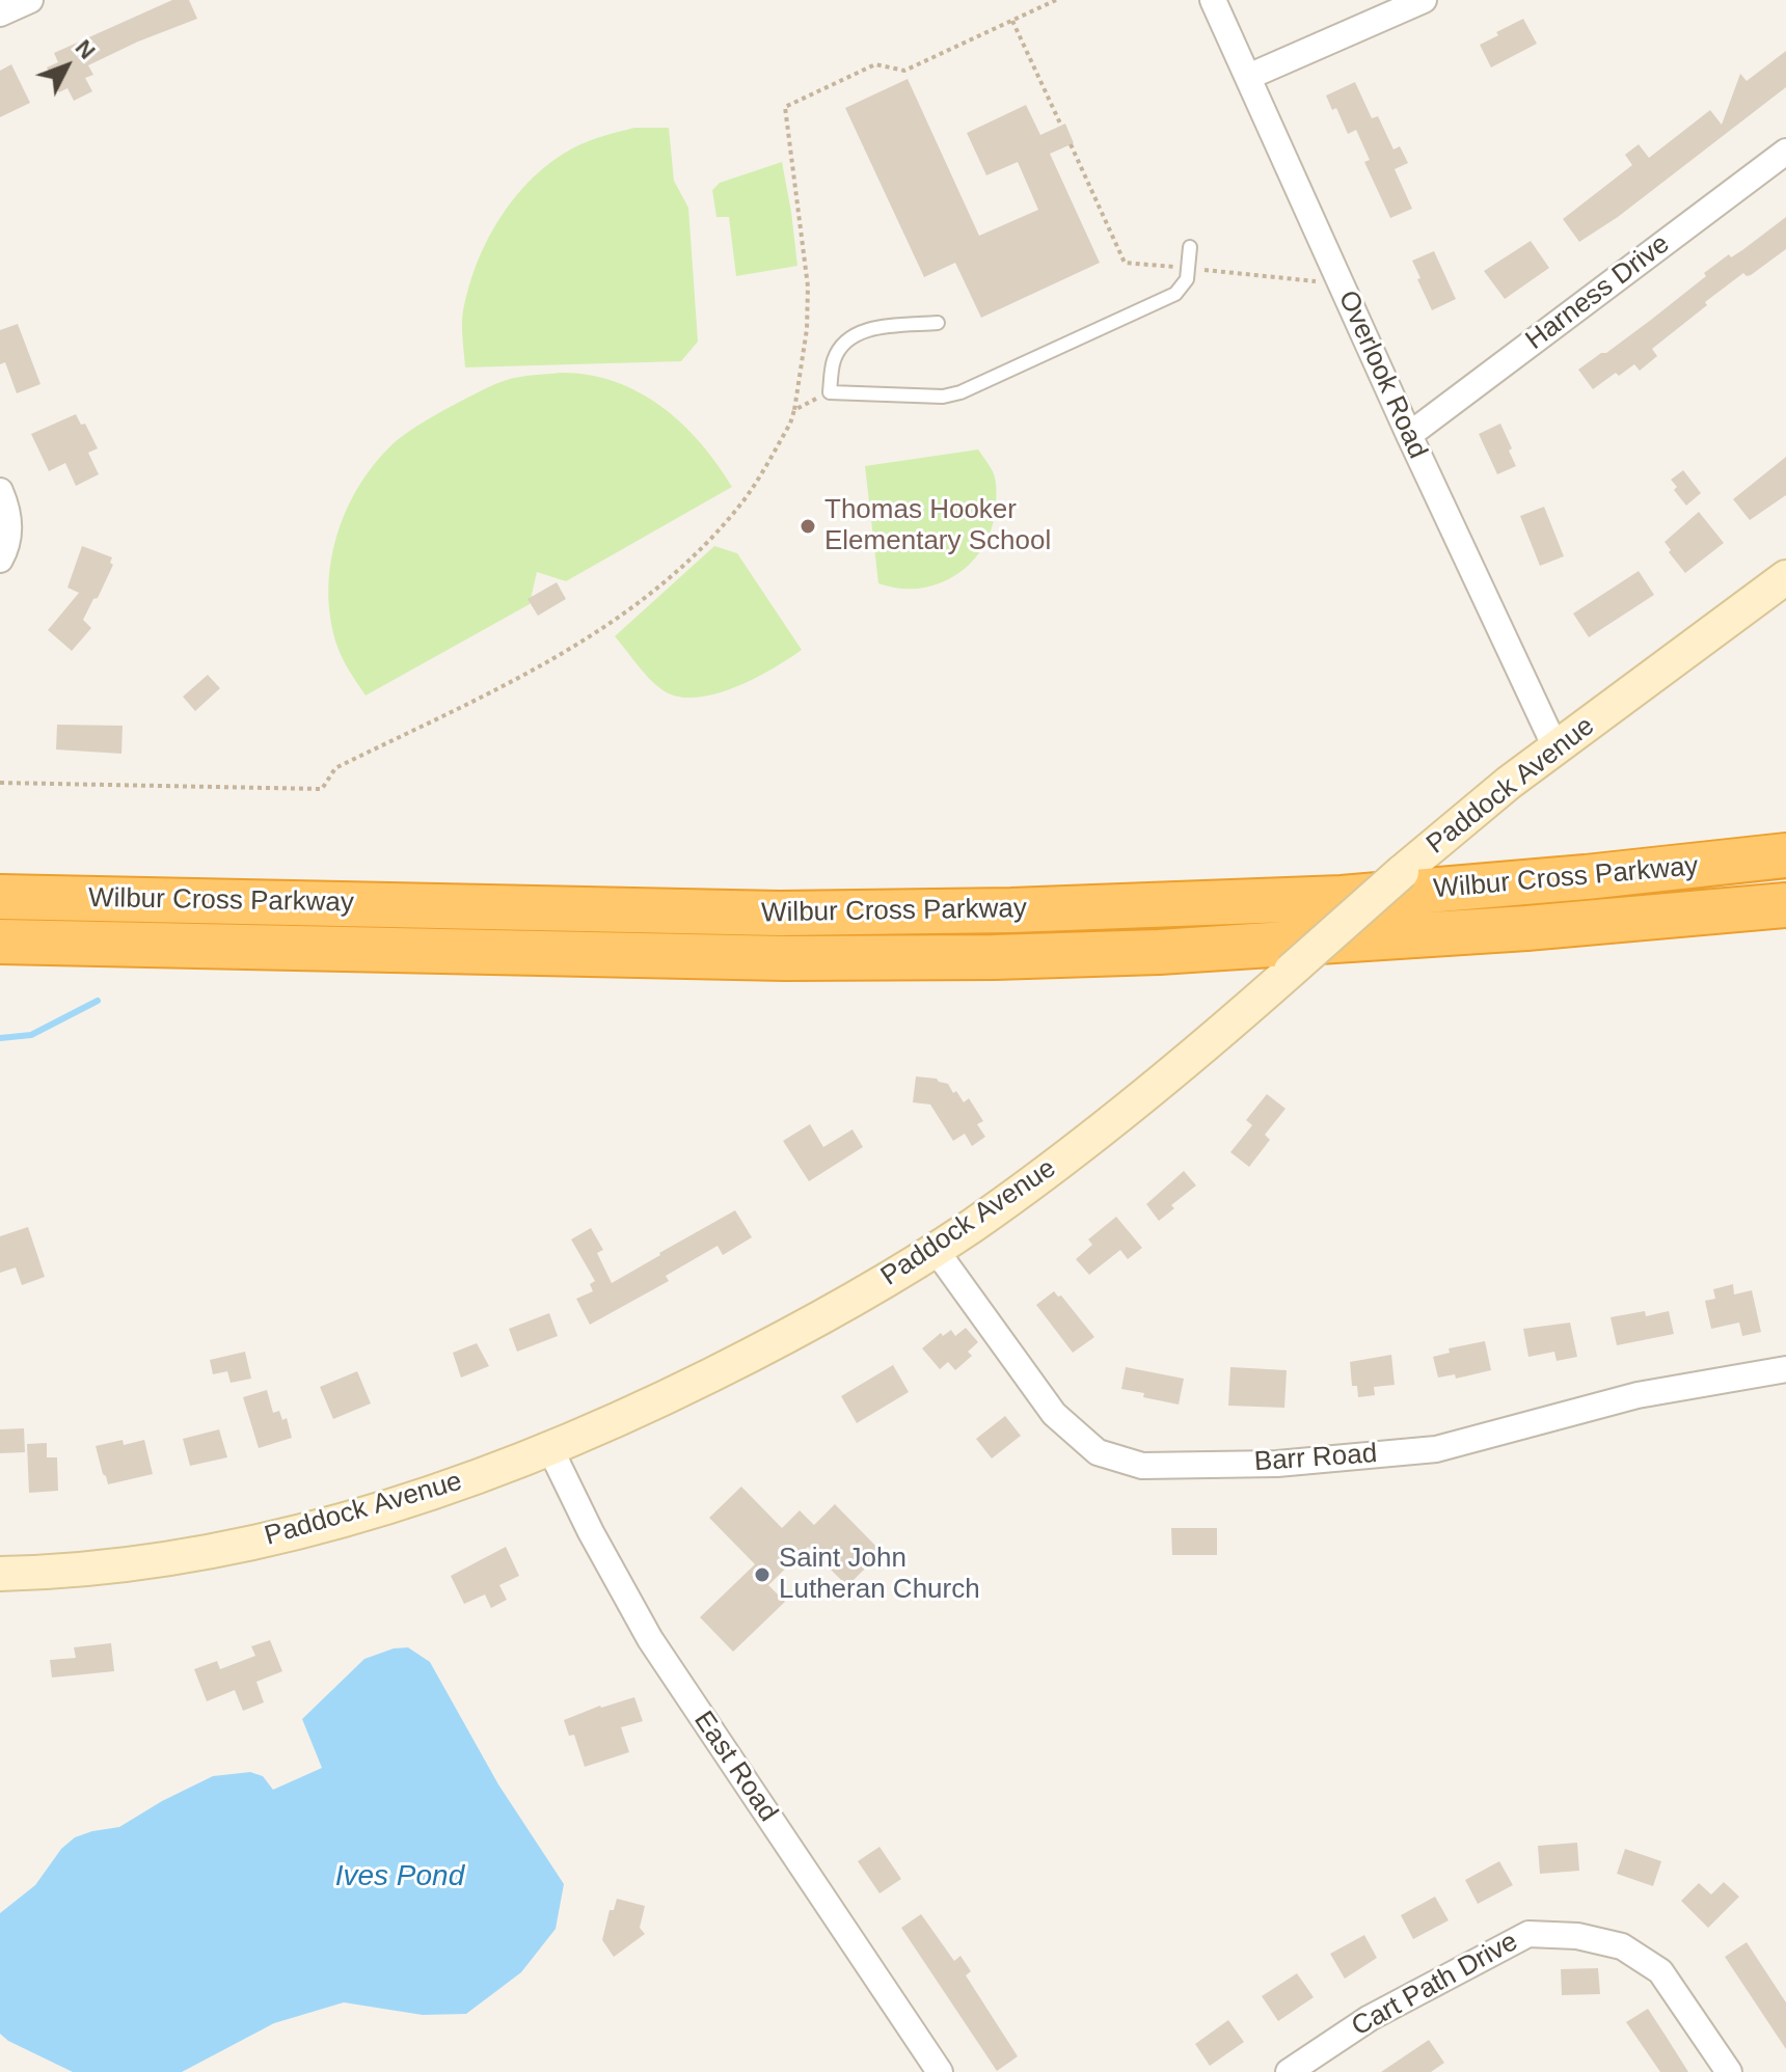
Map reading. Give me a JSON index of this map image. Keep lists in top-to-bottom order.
{
  "streets": {
    "highway": ["Wilbur Cross Parkway"],
    "main road": ["Paddock Avenue"],
    "street": [
      "Harness Drive",
      "Overlook Road",
      "Barr Road",
      "East Road",
      "Cart Path Drive"
    ]
  },
  "crossings": [
    ["Harness Drive", "Overlook Road"],
    ["Overlook Road", "Paddock Avenue"],
    ["Paddock Avenue", "Barr Road"],
    ["Paddock Avenue", "East Road"]
  ],
  "water": ["Ives Pond"],
  "places": ["Thomas Hooker Elementary School", "Saint John Lutheran Church"],
  "north": "top right"
}
